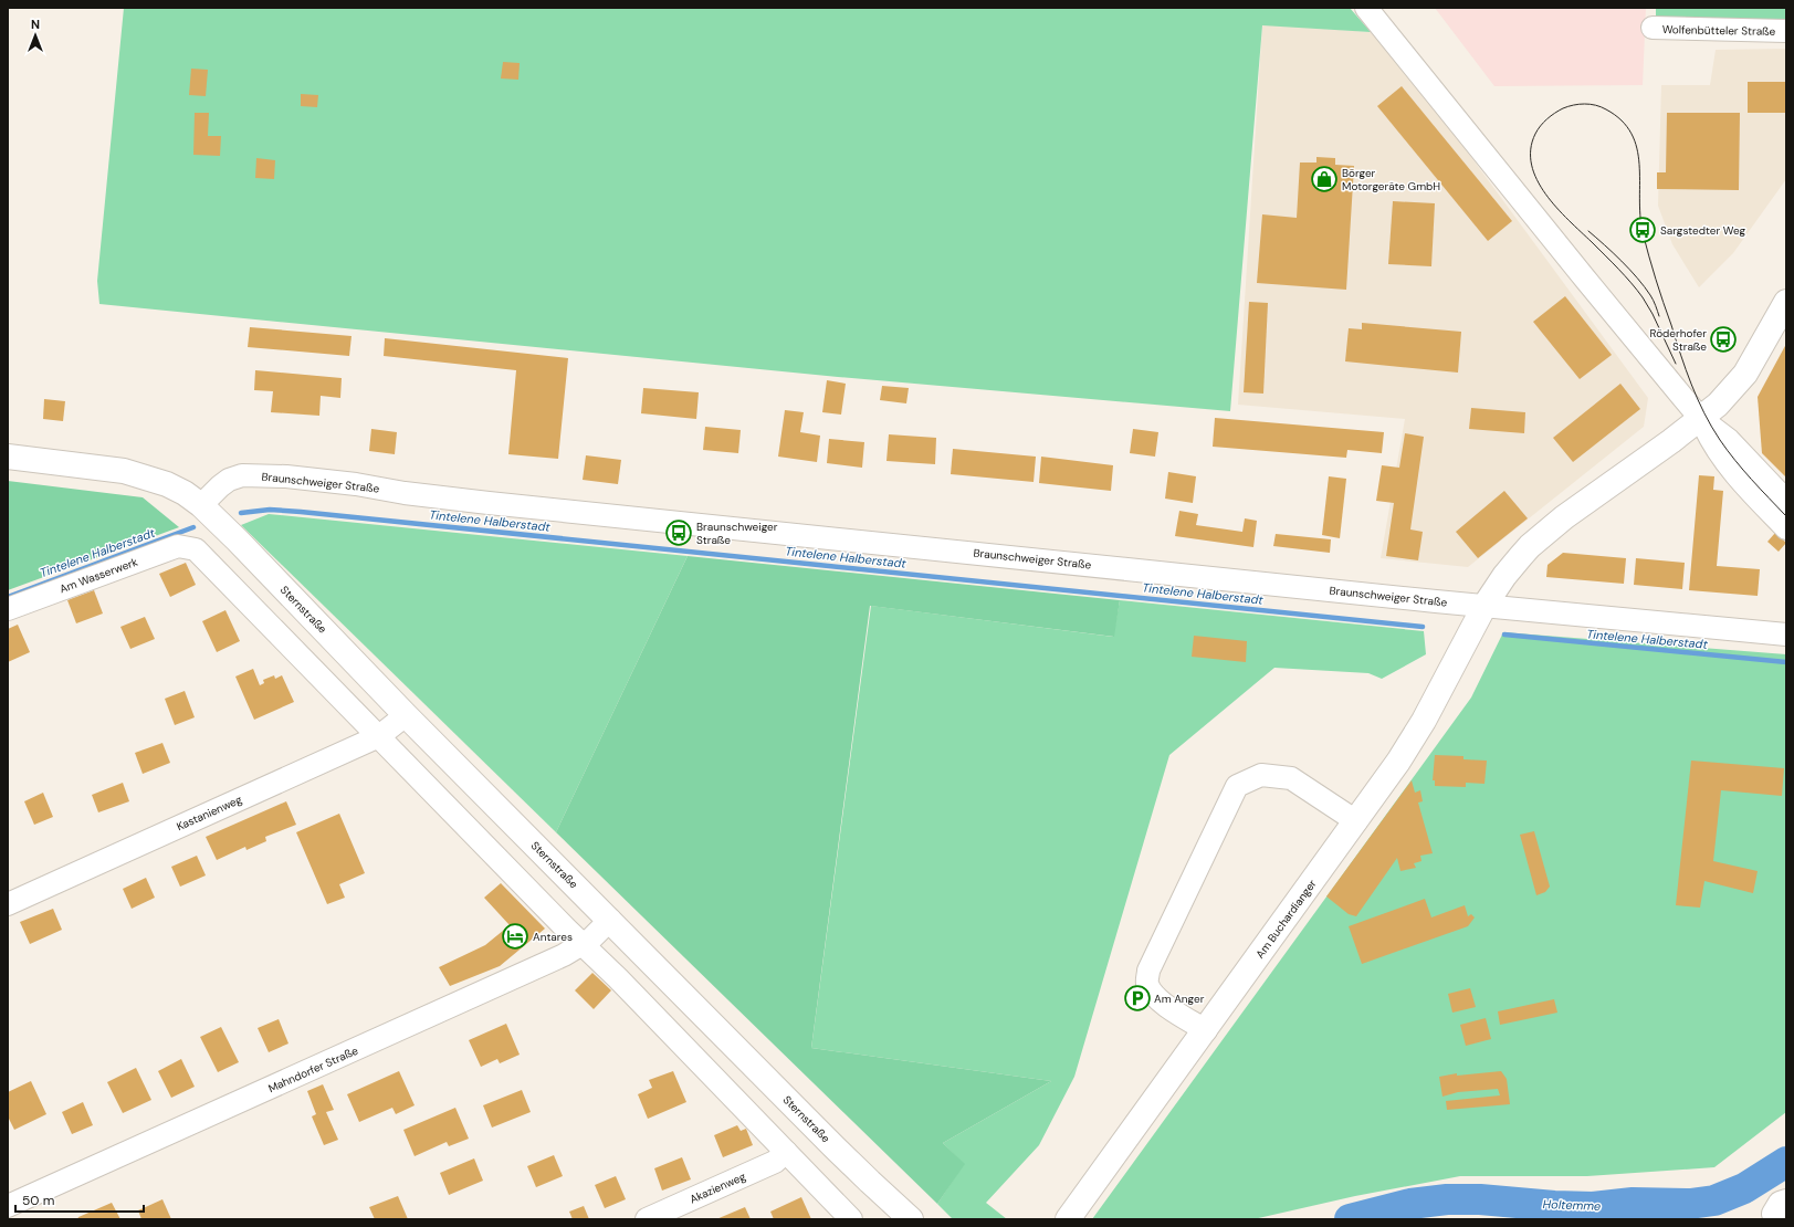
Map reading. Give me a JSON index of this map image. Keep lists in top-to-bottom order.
{
  "streets": {
    "main road": ["Sternstraße", "Am Buchardianger"],
    "street": [
      "Wolfenbütteler Straße",
      "Braunschweiger Straße",
      "Am Wasserwerk",
      "Kastanienweg",
      "Mahndorfer Straße",
      "Akazienweg"
    ]
  },
  "crossings": [
    ["Braunschweiger Straße", "Sternstraße"],
    ["Braunschweiger Straße", "Am Buchardianger"],
    ["Am Wasserwerk", "Kastanienweg"],
    ["Sternstraße", "Kastanienweg"],
    ["Sternstraße", "Mahndorfer Straße"]
  ],
  "water": ["Tintelene Halberstadt", "Holtemme"],
  "places": {
    "shop": ["Börger Motorgeräte GmbH"],
    "bus stop": ["Sargstedter Weg", "Röderhofer Straße", "Braunschweiger Straße"],
    "hotel": ["Antares"],
    "parking": ["Am Anger"]
  },
  "scale_bar": "50 m",
  "north": "top"
}
